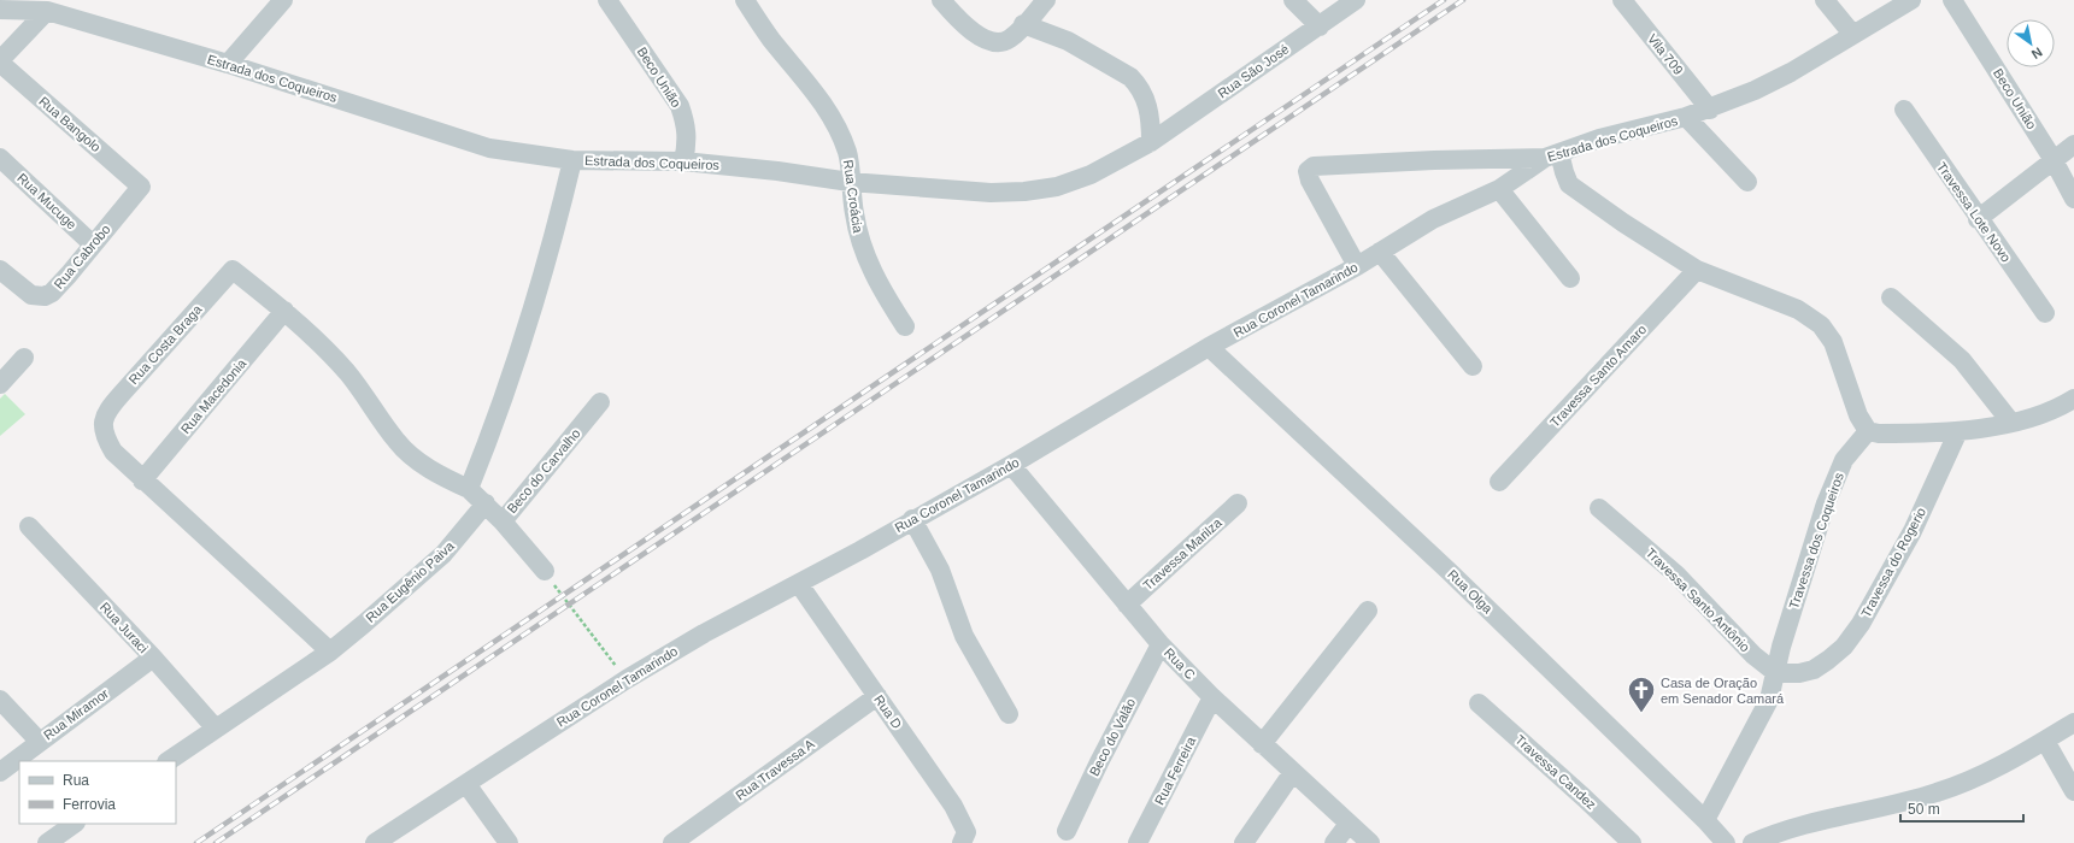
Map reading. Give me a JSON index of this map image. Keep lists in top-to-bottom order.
{
  "streets": {
    "street": [
      "Vila 709",
      "Rua São José",
      "Beco União",
      "Estrada dos Coqueiros",
      "Rua Bangolo",
      "Rua Croácia",
      "Rua Mucuge",
      "Travessa Lote Novo",
      "Rua Cabrobo",
      "Rua Coronel Tamarindo",
      "Rua Costa Braga",
      "Travessa Santo Amaro",
      "Rua Macedonia",
      "Beco do Carvalho",
      "Travessa dos Coqueiros",
      "Travessa Marilza",
      "Travessa do Rogerio",
      "Rua Eugênio Paiva",
      "Rua Olga",
      "Travessa Santo Antônio",
      "Rua Juraci",
      "Rua C",
      "Rua D",
      "Rua Miramor",
      "Beco do Valão",
      "Rua Travessa A",
      "Rua Ferreira",
      "Travessa Candez"
    ]
  },
  "crossings": [
    ["Vila 709", "Estrada dos Coqueiros"],
    ["Rua São José", "Estrada dos Coqueiros"],
    ["Beco União", "Estrada dos Coqueiros"],
    ["Estrada dos Coqueiros", "Rua Croácia"],
    ["Estrada dos Coqueiros", "Rua Coronel Tamarindo"],
    ["Rua Bangolo", "Rua Cabrobo"],
    ["Rua Mucuge", "Rua Cabrobo"],
    ["Rua Coronel Tamarindo", "Rua Olga"],
    ["Rua Coronel Tamarindo", "Rua C"],
    ["Rua Coronel Tamarindo", "Rua D"],
    ["Rua Costa Braga", "Rua Macedonia"],
    ["Rua Costa Braga", "Rua Eugênio Paiva"],
    ["Beco do Carvalho", "Rua Eugênio Paiva"],
    ["Travessa dos Coqueiros", "Travessa do Rogerio"],
    ["Travessa dos Coqueiros", "Rua Olga"],
    ["Travessa dos Coqueiros", "Travessa Santo Antônio"],
    ["Travessa Marilza", "Rua C"],
    ["Travessa do Rogerio", "Travessa Santo Antônio"],
    ["Rua Eugênio Paiva", "Rua Juraci"],
    ["Rua Juraci", "Rua Miramor"],
    ["Rua C", "Beco do Valão"],
    ["Rua C", "Rua Ferreira"],
    ["Rua D", "Rua Travessa A"]
  ],
  "places": {
    "church": ["Casa de Oração em Senador Camará"]
  },
  "legend": ["Rua", "Ferrovia"],
  "scale_bar": "50 m",
  "north": "bottom right"
}
